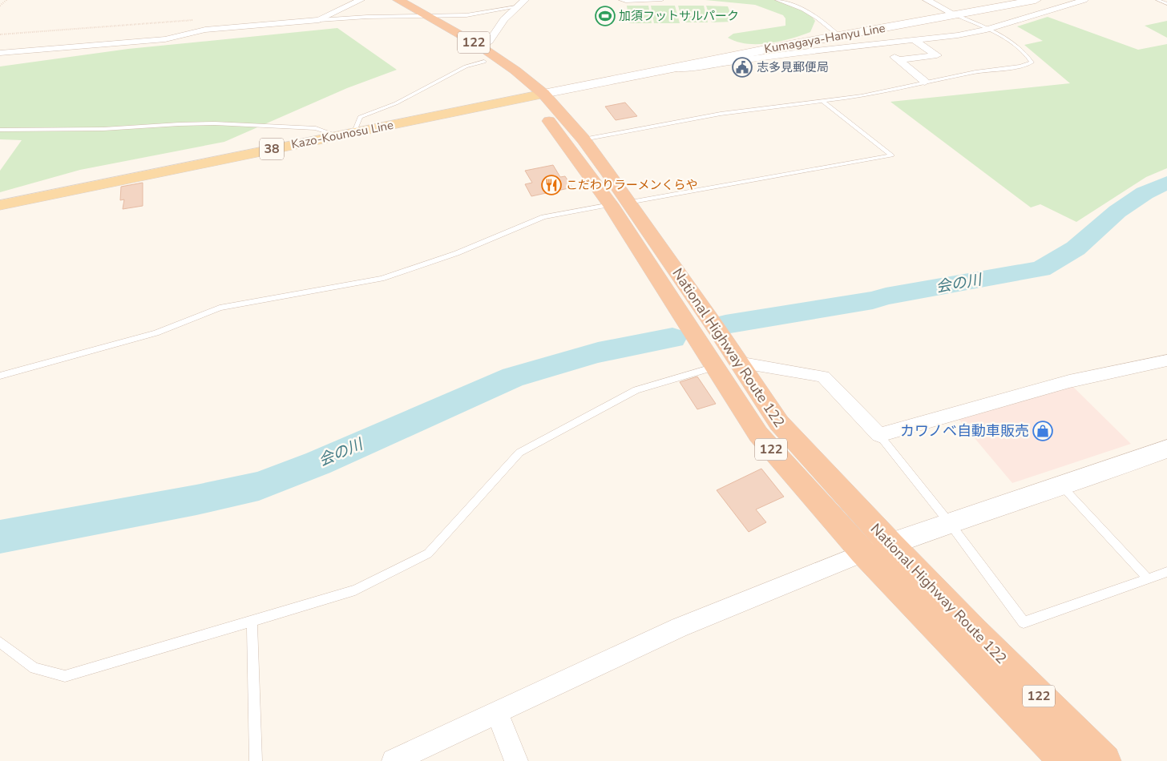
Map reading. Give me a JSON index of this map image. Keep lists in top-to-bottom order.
{
  "streets": {
    "highway": ["122", "National Highway Route 122"],
    "main road": ["Kumagaya-Hanyu Line", "Kazo-Kounosu Line", "38"]
  },
  "crossings": [
    ["Kumagaya-Hanyu Line", "Kazo-Kounosu Line"],
    ["Kumagaya-Hanyu Line", "National Highway Route 122"],
    ["Kazo-Kounosu Line", "National Highway Route 122"]
  ],
  "water": ["会の川"],
  "places": {
    "sports": ["加須フットサルパーク"],
    "public building": ["志多見郵便局"],
    "restaurant": ["こだわりラーメンくらや"],
    "shop": ["カワノベ自動車販売"]
  }
}
